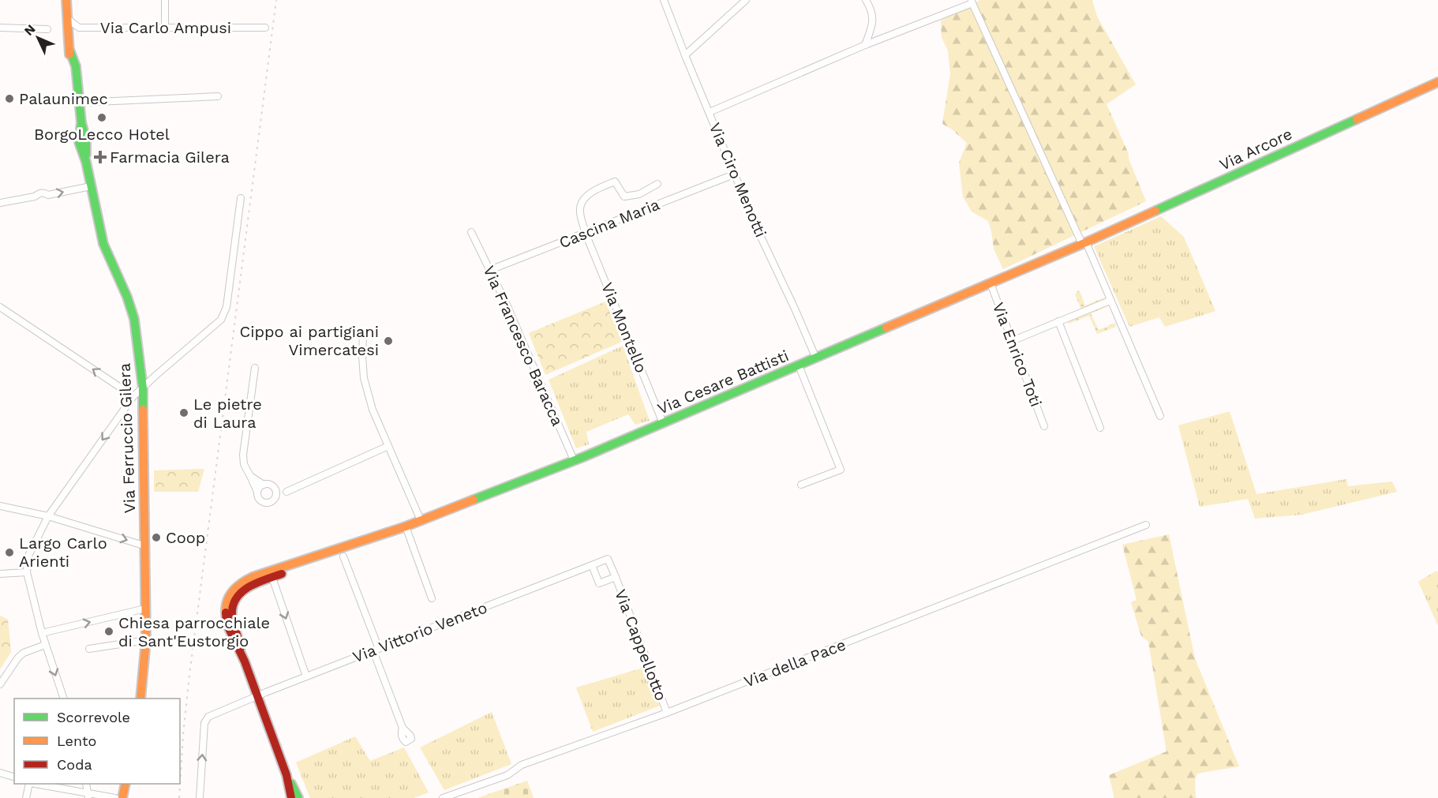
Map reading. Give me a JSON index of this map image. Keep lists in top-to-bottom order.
{
  "streets": {
    "street": [
      "Via Carlo Ampusi",
      "Via Arcore",
      "Via Ciro Menotti",
      "Cascina Maria",
      "Via Montello",
      "Via Francesco Baracca",
      "Via Enrico Toti",
      "Via Cesare Battisti",
      "Via Ferruccio Gilera",
      "Via Vittorio Veneto",
      "Via Cappellotto",
      "Via della Pace"
    ]
  },
  "crossings": [
    ["Via Carlo Ampusi", "Via Ferruccio Gilera"],
    ["Via Arcore", "Via Cesare Battisti"],
    ["Via Ciro Menotti", "Via Cesare Battisti"],
    ["Cascina Maria", "Via Montello"],
    ["Cascina Maria", "Via Francesco Baracca"],
    ["Via Montello", "Via Cesare Battisti"],
    ["Via Francesco Baracca", "Via Cesare Battisti"],
    ["Via Enrico Toti", "Via Cesare Battisti"],
    ["Via Cesare Battisti", "Via Vittorio Veneto"],
    ["Via Vittorio Veneto", "Via Cappellotto"],
    ["Via Cappellotto", "Via della Pace"]
  ],
  "places": {
    "other": [
      "Palaunimec",
      "BorgoLecco Hotel",
      "Cippo ai partigiani Vimercatesi",
      "Le pietre di Laura",
      "Coop",
      "Largo Carlo Arienti",
      "Chiesa parrocchiale di Sant'Eustorgio"
    ],
    "health": ["Farmacia Gilera"]
  },
  "legend": ["Scorrevole", "Lento", "Coda"],
  "north": "top left"
}
